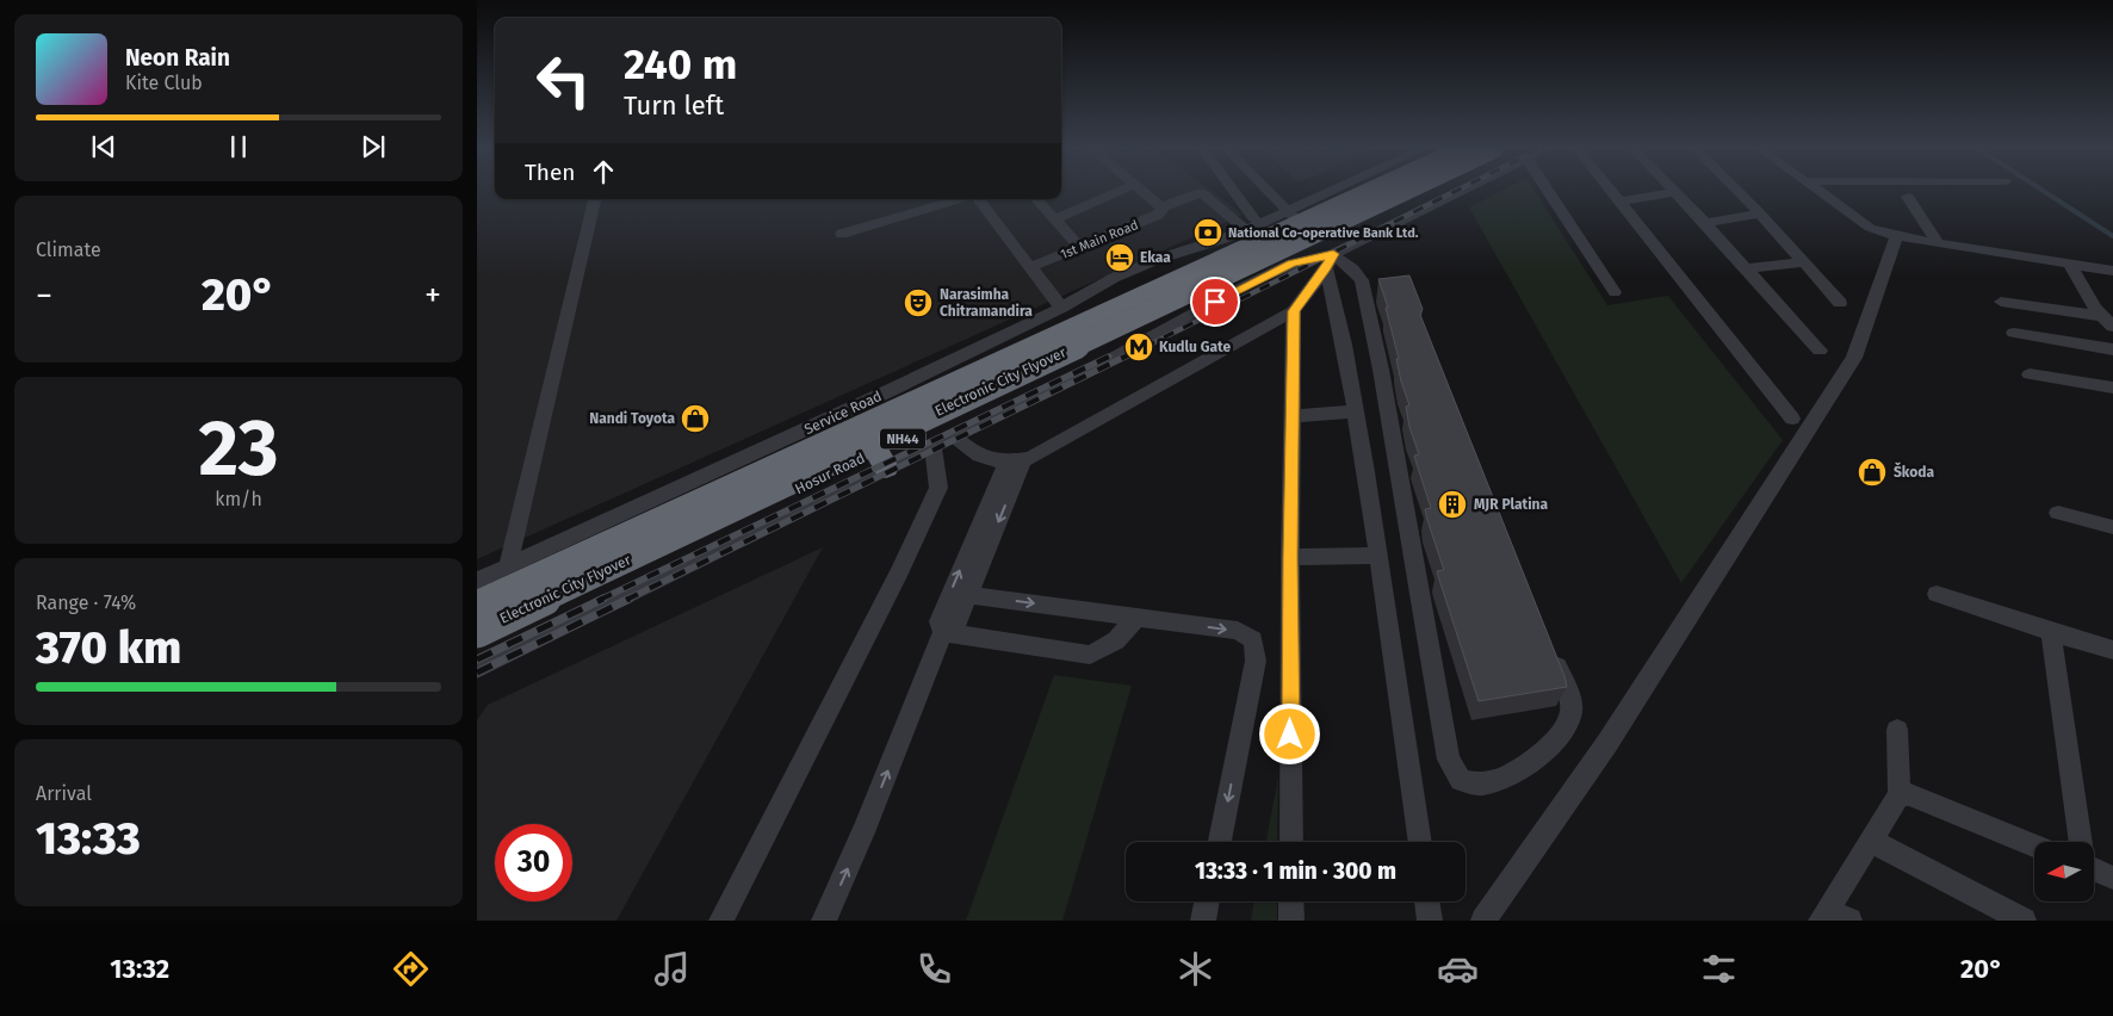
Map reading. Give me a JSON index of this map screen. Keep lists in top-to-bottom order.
{
  "streets": {
    "highway": ["Electronic City Flyover", "NH44", "Hosur Road"],
    "street": ["1st Main Road", "Service Road"]
  },
  "places": {
    "bank": ["National Co-operative Bank Ltd."],
    "hotel": ["Ekaa"],
    "theatre": ["Narasimha Chitramandira"],
    "metro station": ["Kudlu Gate"],
    "shop": ["Nandi Toyota", "Škoda"],
    "building": ["MJR Platina"]
  },
  "north": "left",
  "page": {
    "turn": ["240 m", "Turn left"],
    "song": ["Neon Rain", "Kite Club"],
    "then": "Then",
    "tile": [
      "Climate",
      ["23", "km/h"],
      ["Range · 74%", "370 km"],
      ["Arrival", "13:33"]
    ],
    "heat": ["−", "20°", "+"],
    "limit": "30",
    "trip": "13:33 · 1 min · 300 m",
    "tabs": ["13:32", "20°"]
  }
}
